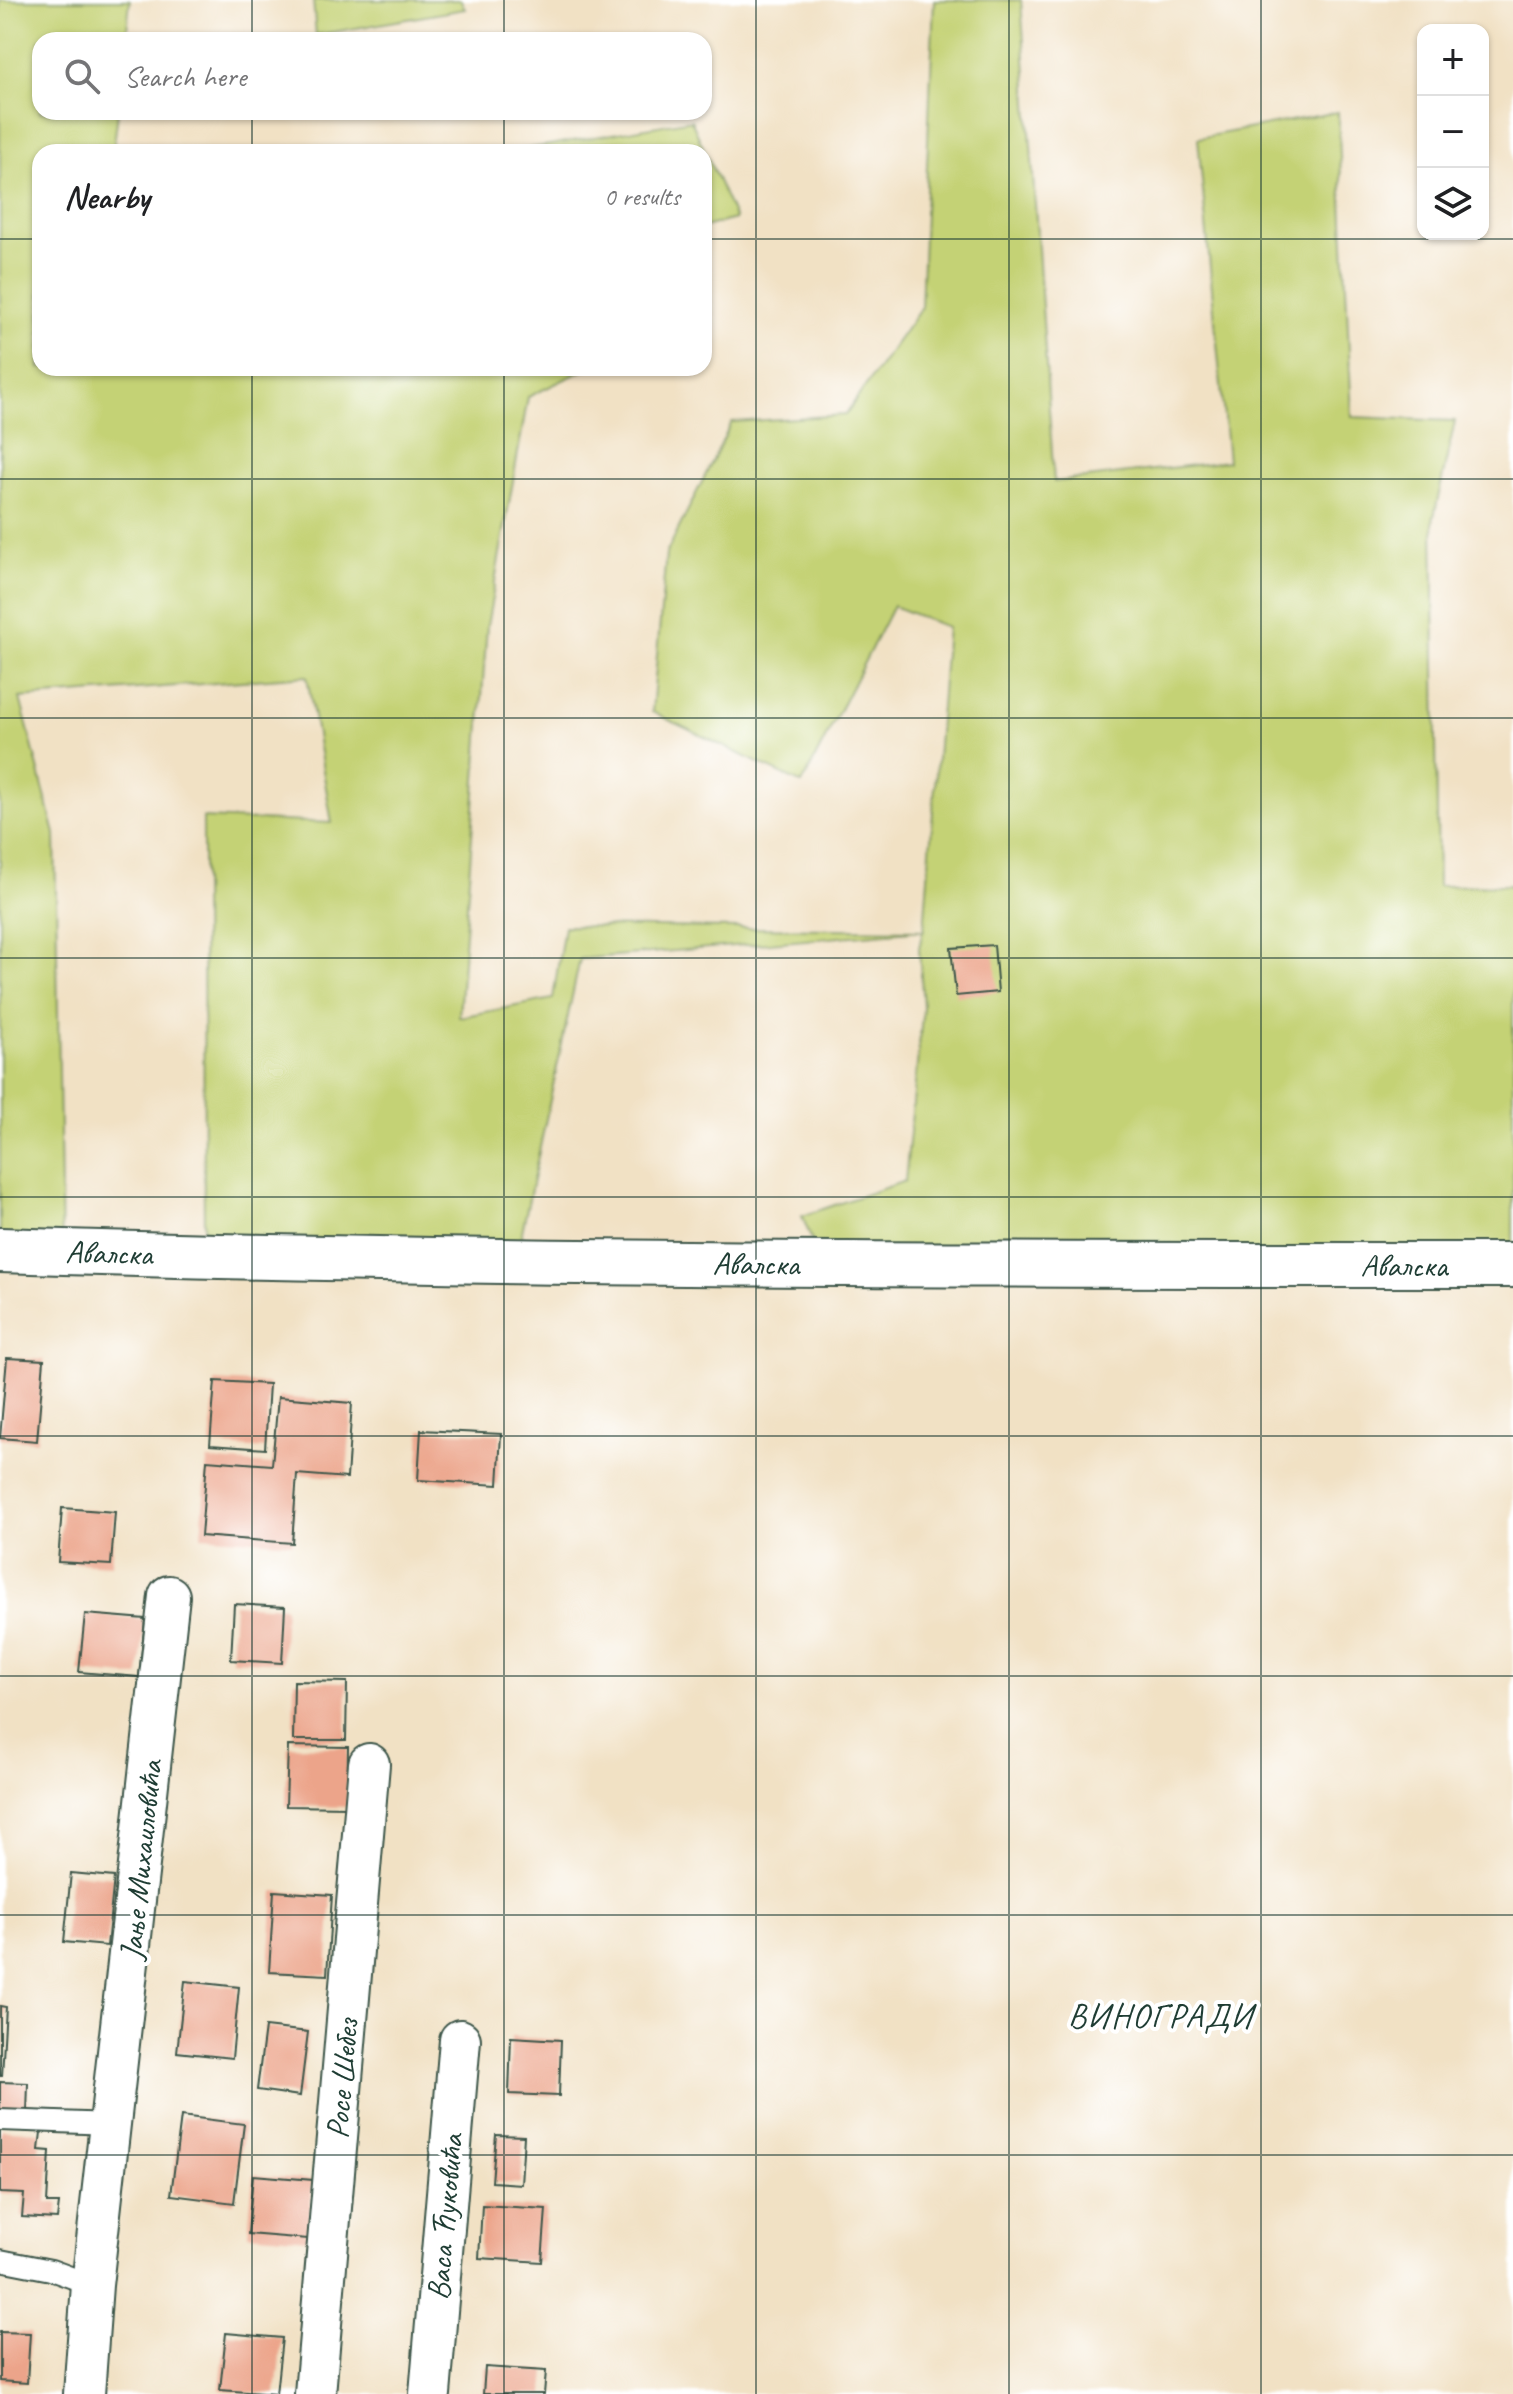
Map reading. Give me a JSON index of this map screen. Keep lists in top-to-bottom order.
{
  "streets": {
    "main road": ["Авалска"],
    "street": ["Јање Михаиловића", "Росе Шебез", "Васа Ћуковића"]
  },
  "districts": ["ВИНОГРАДИ"],
  "page": {
    "map_buttons": ["+", "−"],
    "search": "Search here",
    "heading": ["Nearby", "0 results"]
  }
}
